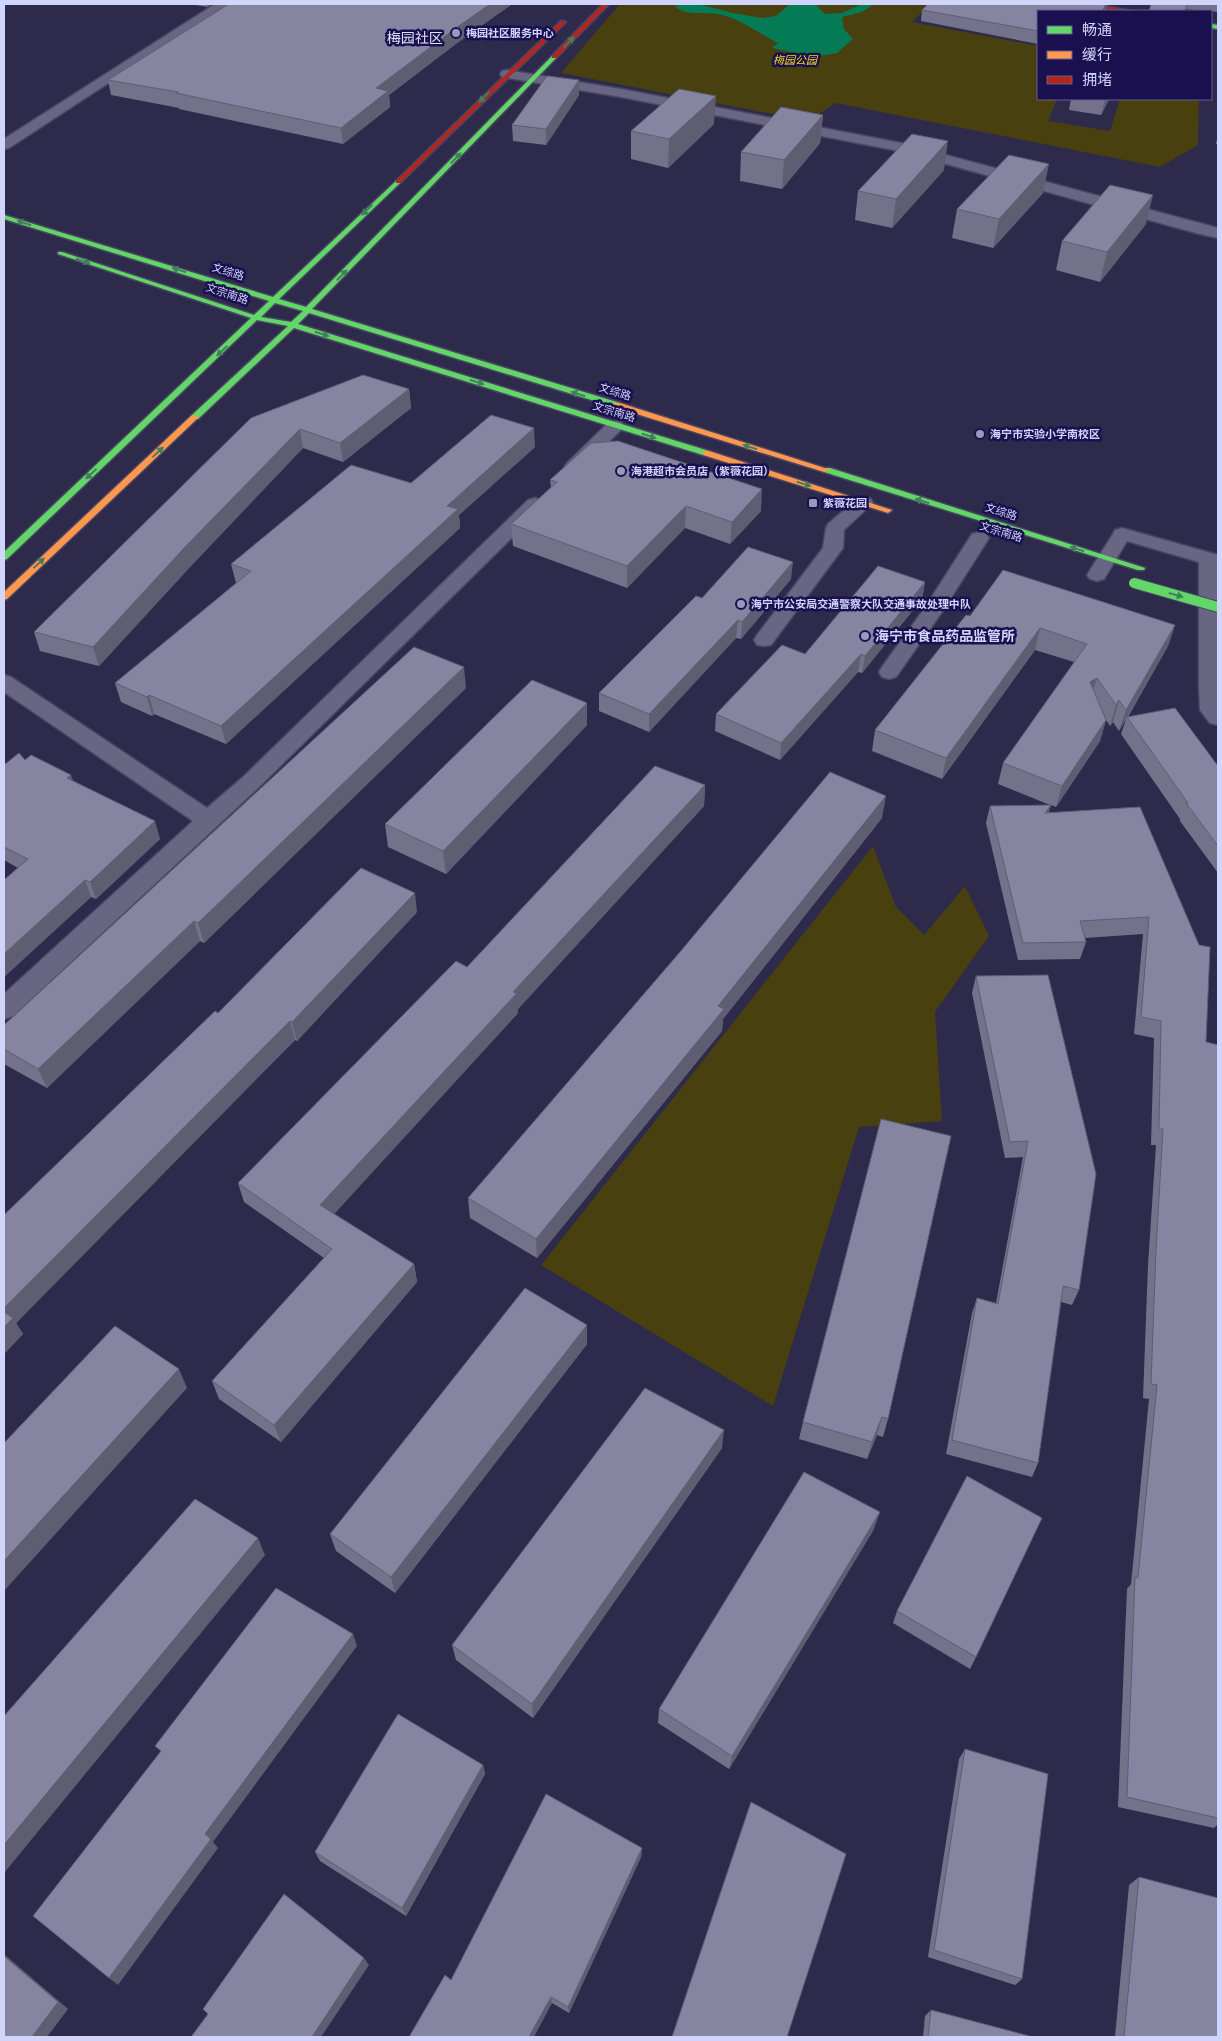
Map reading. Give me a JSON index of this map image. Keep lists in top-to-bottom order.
{
  "streets": {
    "main road": ["文综路", "文宗南路"]
  },
  "one_way": ["文综路", "文宗南路"],
  "districts": ["梅园社区"],
  "parks": ["梅园公园"],
  "places": {
    "other": [
      "梅园社区服务中心",
      "海宁市实验小学南校区",
      "海港超市会员店（紫薇花园）",
      "海宁市公安局交通警察大队交通事故处理中队",
      "海宁市食品药品监管所"
    ],
    "transit": ["紫薇花园"]
  },
  "legend": ["畅通", "缓行", "拥堵"]
}
